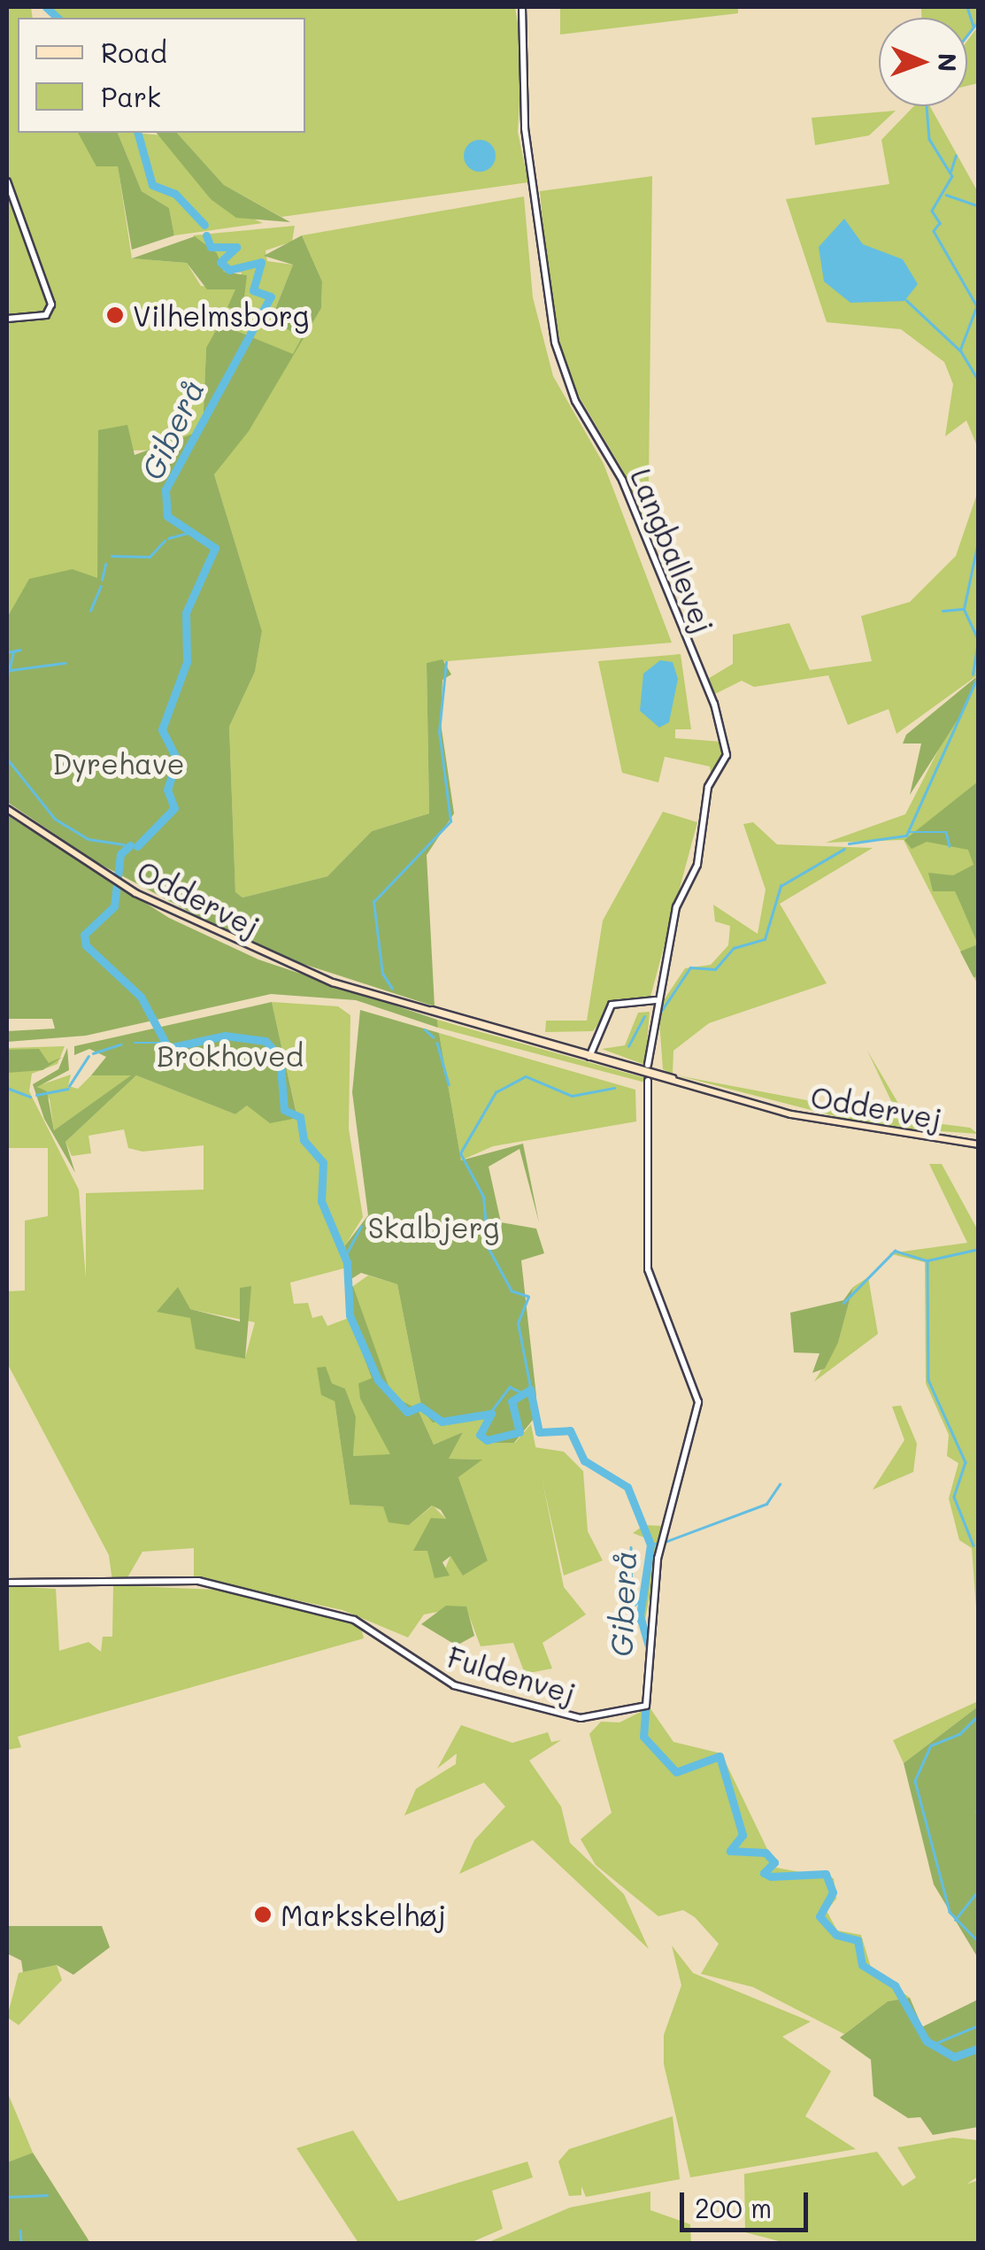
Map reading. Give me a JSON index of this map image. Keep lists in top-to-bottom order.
{
  "streets": {
    "main road": ["Oddervej"],
    "street": ["Langballevej", "Fuldenvej"]
  },
  "water": ["Giberå"],
  "parks": ["Dyrehave", "Brokhoved", "Skalbjerg"],
  "places": ["Vilhelmsborg", "Markskelhøj"],
  "legend": ["Road", "Park"],
  "scale_bar": "200 m",
  "north": "right"
}
